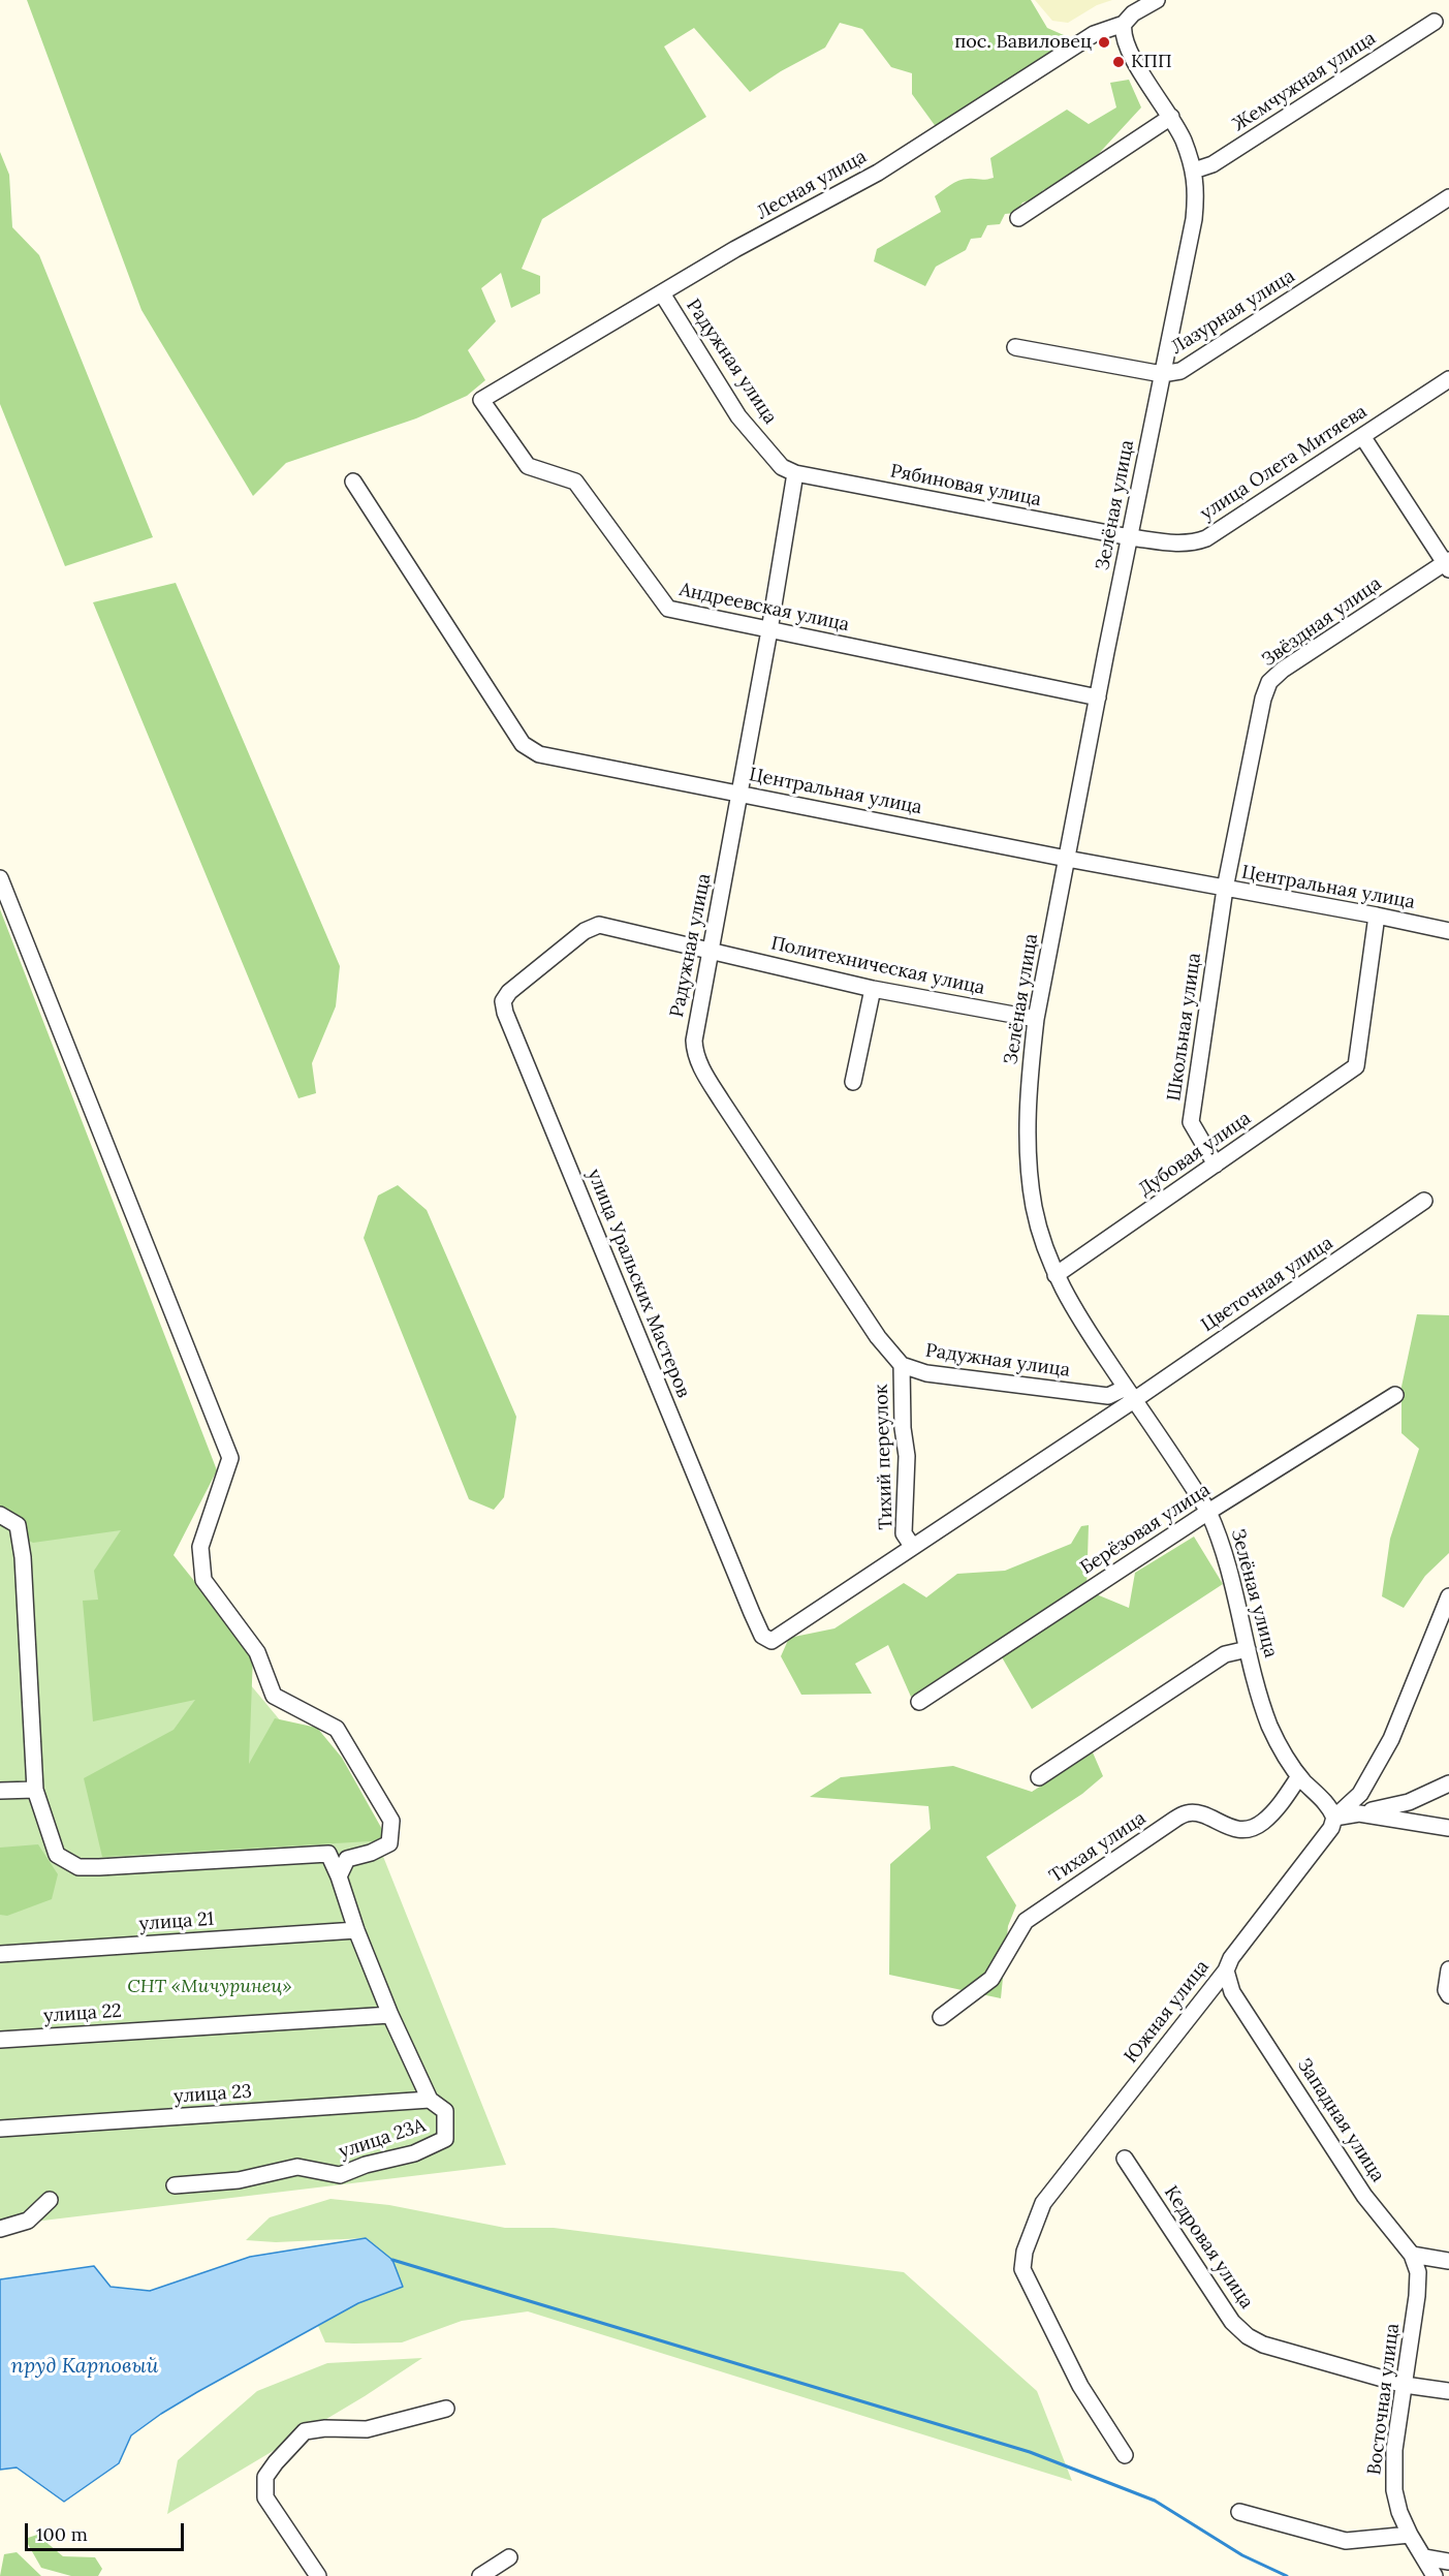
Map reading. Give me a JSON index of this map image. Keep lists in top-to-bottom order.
{
  "streets": {
    "street": [
      "Жемчужная улица",
      "Лесная улица",
      "Лазурная улица",
      "Радужная улица",
      "улица Олега Митяева",
      "Рябиновая улица",
      "Зелёная улица",
      "Андреевская улица",
      "Звёздная улица",
      "Центральная улица",
      "Политехническая улица",
      "Школьная улица",
      "Дубовая улица",
      "улица Уральских Мастеров",
      "Цветочная улица",
      "Тихий переулок",
      "Берёзовая улица",
      "Тихая улица",
      "улица 21",
      "Южная улица",
      "улица 22",
      "улица 23",
      "Западная улица",
      "улица 23А",
      "Кедровая улица",
      "Восточная улица"
    ]
  },
  "crossings": [
    ["Жемчужная улица", "Зелёная улица"],
    ["Лесная улица", "Радужная улица"],
    ["Лесная улица", "Зелёная улица"],
    ["Лесная улица", "Андреевская улица"],
    ["Лазурная улица", "Зелёная улица"],
    ["Радужная улица", "Рябиновая улица"],
    ["Радужная улица", "Зелёная улица"],
    ["Радужная улица", "Андреевская улица"],
    ["Радужная улица", "Центральная улица"],
    ["Радужная улица", "Политехническая улица"],
    ["Радужная улица", "улица Уральских Мастеров"],
    ["Радужная улица", "Цветочная улица"],
    ["Радужная улица", "Тихий переулок"],
    ["улица Олега Митяева", "Рябиновая улица"],
    ["улица Олега Митяева", "Зелёная улица"],
    ["Рябиновая улица", "Зелёная улица"],
    ["Зелёная улица", "Андреевская улица"],
    ["Зелёная улица", "Центральная улица"],
    ["Зелёная улица", "Политехническая улица"],
    ["Зелёная улица", "Дубовая улица"],
    ["Зелёная улица", "Цветочная улица"],
    ["Зелёная улица", "Берёзовая улица"],
    ["Зелёная улица", "Тихая улица"],
    ["Зелёная улица", "Южная улица"],
    ["Звёздная улица", "Центральная улица"],
    ["Звёздная улица", "Школьная улица"],
    ["Центральная улица", "Школьная улица"],
    ["Центральная улица", "Дубовая улица"],
    ["Политехническая улица", "улица Уральских Мастеров"],
    ["Школьная улица", "Дубовая улица"],
    ["улица Уральских Мастеров", "Цветочная улица"],
    ["улица Уральских Мастеров", "Тихий переулок"],
    ["Цветочная улица", "Тихий переулок"],
    ["Южная улица", "Западная улица"],
    ["улица 23", "улица 23А"],
    ["Западная улица", "Восточная улица"],
    ["Кедровая улица", "Восточная улица"]
  ],
  "water": ["пруд Карповый"],
  "parks": ["СНТ «Мичуринец»"],
  "places": ["пос. Вавиловец", "КПП"],
  "scale_bar": "100 m"
}
